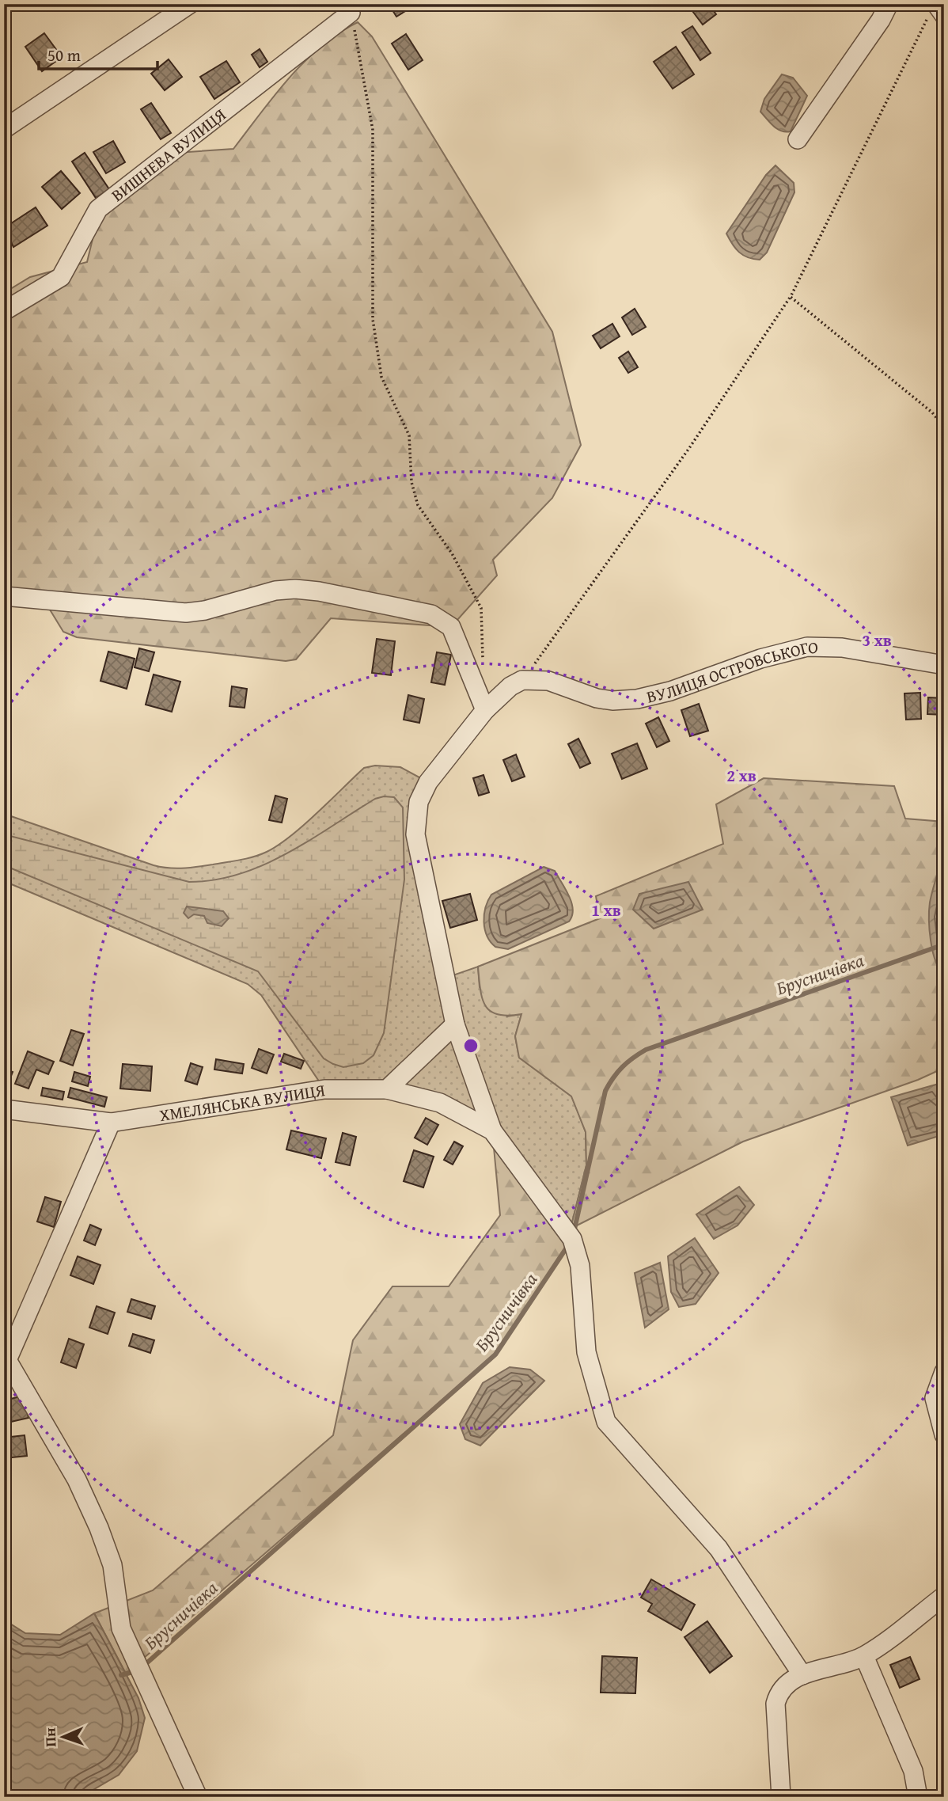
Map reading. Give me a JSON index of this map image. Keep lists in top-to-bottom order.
{
  "streets": {
    "street": ["ВИШНЕВА ВУЛИЦЯ", "ВУЛИЦЯ ОСТРОВСЬКОГО", "ХМЕЛЯНСЬКА ВУЛИЦЯ"]
  },
  "water": ["Брусничівка"],
  "scale_bar": "50 m",
  "north": "left",
  "rings": ["3 хв", "2 хв", "1 хв"]
}
